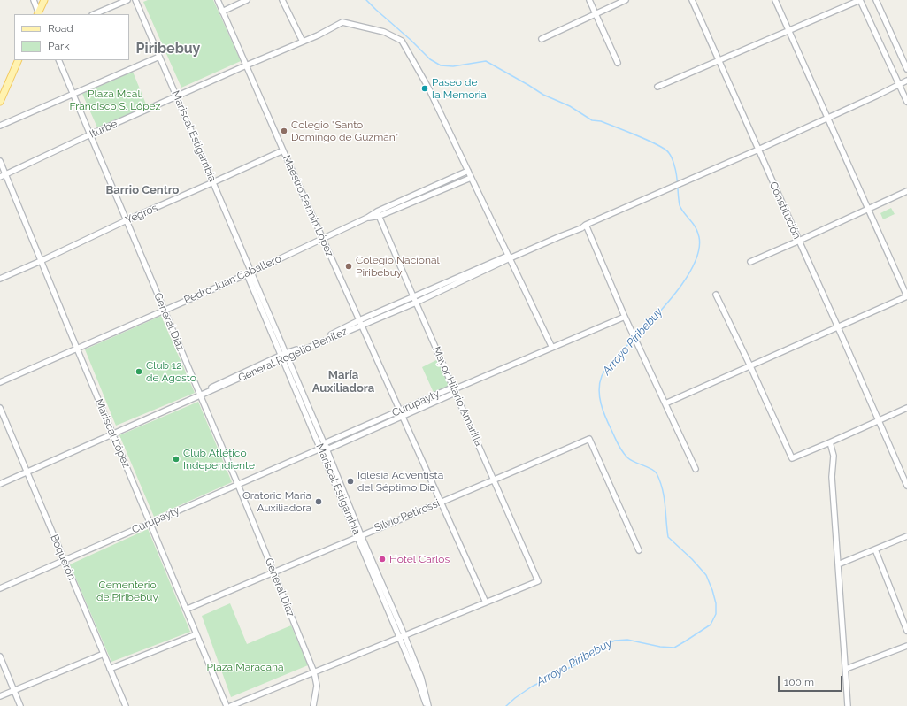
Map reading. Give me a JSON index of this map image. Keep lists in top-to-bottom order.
{
  "streets": {
    "street": [
      "Iturbe",
      "Mariscal Estigarribia",
      "Maestro Fermín López",
      "Constitución",
      "Yegros",
      "Pedro Juan Caballero",
      "General Díaz",
      "General Rogelio Benítez",
      "Mayor Hilario Amarilla",
      "Curupayty",
      "Mariscal López",
      "Silvio Petirossi",
      "Boquerón"
    ]
  },
  "crossings": [
    ["Iturbe", "Mariscal Estigarribia"],
    ["Iturbe", "Maestro Fermín López"],
    ["Iturbe", "General Díaz"],
    ["Iturbe", "General Rogelio Benítez"],
    ["Iturbe", "Mariscal López"],
    ["Mariscal Estigarribia", "Yegros"],
    ["Mariscal Estigarribia", "Pedro Juan Caballero"],
    ["Mariscal Estigarribia", "General Rogelio Benítez"],
    ["Mariscal Estigarribia", "Curupayty"],
    ["Mariscal Estigarribia", "Silvio Petirossi"],
    ["Maestro Fermín López", "Yegros"],
    ["Maestro Fermín López", "Pedro Juan Caballero"],
    ["Maestro Fermín López", "General Rogelio Benítez"],
    ["Maestro Fermín López", "Mayor Hilario Amarilla"],
    ["Maestro Fermín López", "Curupayty"],
    ["Maestro Fermín López", "Silvio Petirossi"],
    ["Constitución", "General Rogelio Benítez"],
    ["Yegros", "General Díaz"],
    ["Yegros", "Mariscal López"],
    ["Pedro Juan Caballero", "General Díaz"],
    ["Pedro Juan Caballero", "Mayor Hilario Amarilla"],
    ["Pedro Juan Caballero", "Mariscal López"],
    ["General Díaz", "General Rogelio Benítez"],
    ["General Díaz", "Curupayty"],
    ["General Díaz", "Silvio Petirossi"],
    ["General Rogelio Benítez", "Mayor Hilario Amarilla"],
    ["General Rogelio Benítez", "Mariscal López"],
    ["General Rogelio Benítez", "Boquerón"],
    ["Mayor Hilario Amarilla", "Curupayty"],
    ["Mayor Hilario Amarilla", "Silvio Petirossi"],
    ["Curupayty", "Mariscal López"],
    ["Curupayty", "Boquerón"],
    ["Mariscal López", "Silvio Petirossi"]
  ],
  "districts": ["Piribebuy", "Barrio Centro", "María Auxiliadora"],
  "water": ["Arroyo Piribebuy"],
  "parks": ["Plaza Mcal. Francisco S. López", "Cementerio de Piribebuy", "Plaza Maracaná"],
  "places": [
    "Paseo de la Memoria",
    "Colegio \"Santo Domingo de Guzmán\"",
    "Colegio Nacional Piribebuy",
    "Club 12 de Agosto",
    "Club Atlético Independiente",
    "Iglesia Adventista del Séptimo Día",
    "Oratorio María Auxiliadora",
    "Hotel Carlos"
  ],
  "legend": ["Road", "Park"],
  "scale_bar": "100 m"
}
